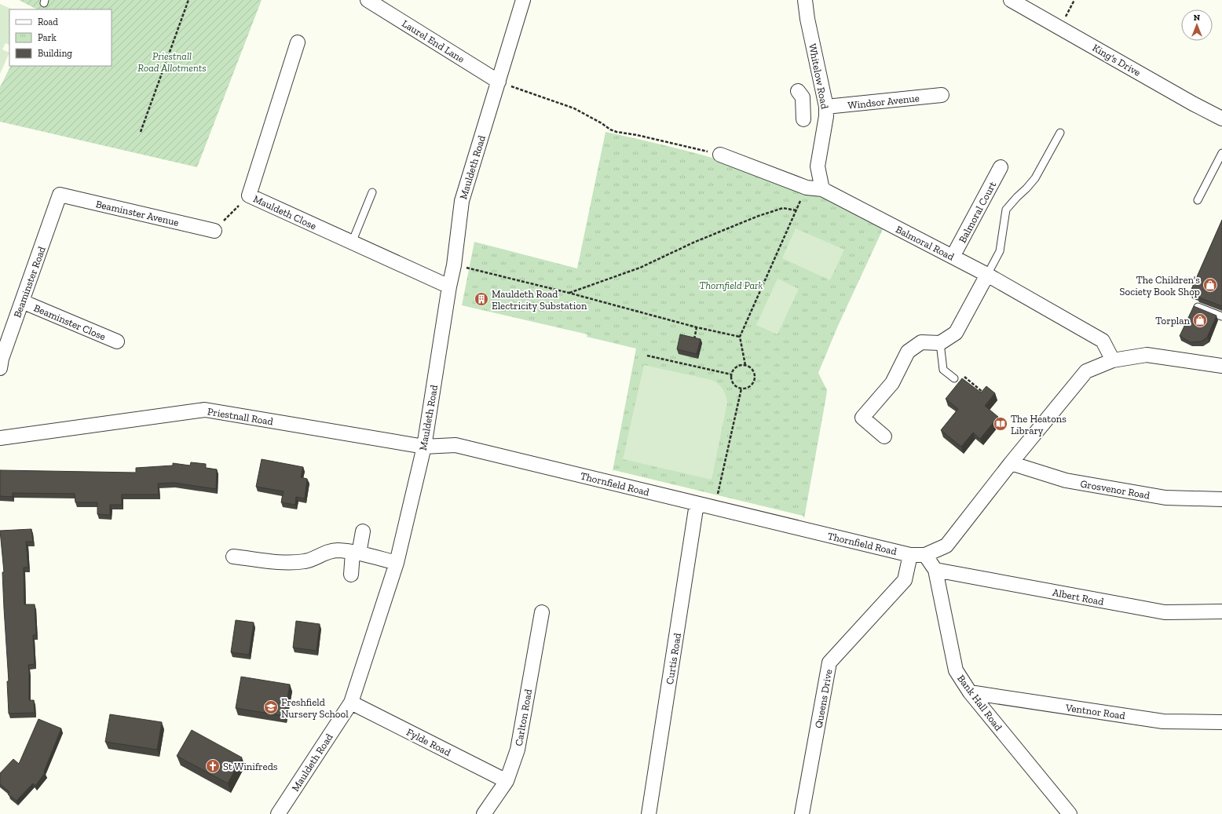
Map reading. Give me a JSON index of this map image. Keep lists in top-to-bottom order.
{
  "streets": {
    "street": [
      "Laurel End Lane",
      "King's Drive",
      "Whitelow Road",
      "Windsor Avenue",
      "Mauldeth Road",
      "Mauldeth Close",
      "Balmoral Court",
      "Beaminster Avenue",
      "Balmoral Road",
      "Beaminster Road",
      "Beaminster Close",
      "Priestnall Road",
      "Thornfield Road",
      "Grosvenor Road",
      "Albert Road",
      "Curtis Road",
      "Queens Drive",
      "Bank Hall Road",
      "Ventnor Road",
      "Carlton Road",
      "Fylde Road"
    ]
  },
  "crossings": [
    ["Laurel End Lane", "Mauldeth Road"],
    ["Whitelow Road", "Windsor Avenue"],
    ["Whitelow Road", "Balmoral Road"],
    ["Mauldeth Road", "Mauldeth Close"],
    ["Mauldeth Road", "Priestnall Road"],
    ["Mauldeth Road", "Thornfield Road"],
    ["Mauldeth Road", "Fylde Road"],
    ["Balmoral Court", "Balmoral Road"],
    ["Beaminster Avenue", "Beaminster Road"],
    ["Balmoral Road", "Thornfield Road"],
    ["Beaminster Road", "Beaminster Close"],
    ["Priestnall Road", "Thornfield Road"],
    ["Thornfield Road", "Grosvenor Road"],
    ["Thornfield Road", "Curtis Road"],
    ["Thornfield Road", "Queens Drive"],
    ["Thornfield Road", "Bank Hall Road"],
    ["Albert Road", "Bank Hall Road"],
    ["Bank Hall Road", "Ventnor Road"],
    ["Carlton Road", "Fylde Road"]
  ],
  "parks": ["Priestnall Road Allotments", "Thornfield Park"],
  "places": {
    "shop": ["The Children's Society Book Shop", "Torplan"],
    "building": ["Mauldeth Road Electricity Substation"],
    "library": ["The Heatons Library"],
    "school or university": ["Freshfield Nursery School"],
    "church": ["St Winifreds"]
  },
  "legend": ["Road", "Park", "Building"],
  "north": "top"
}
